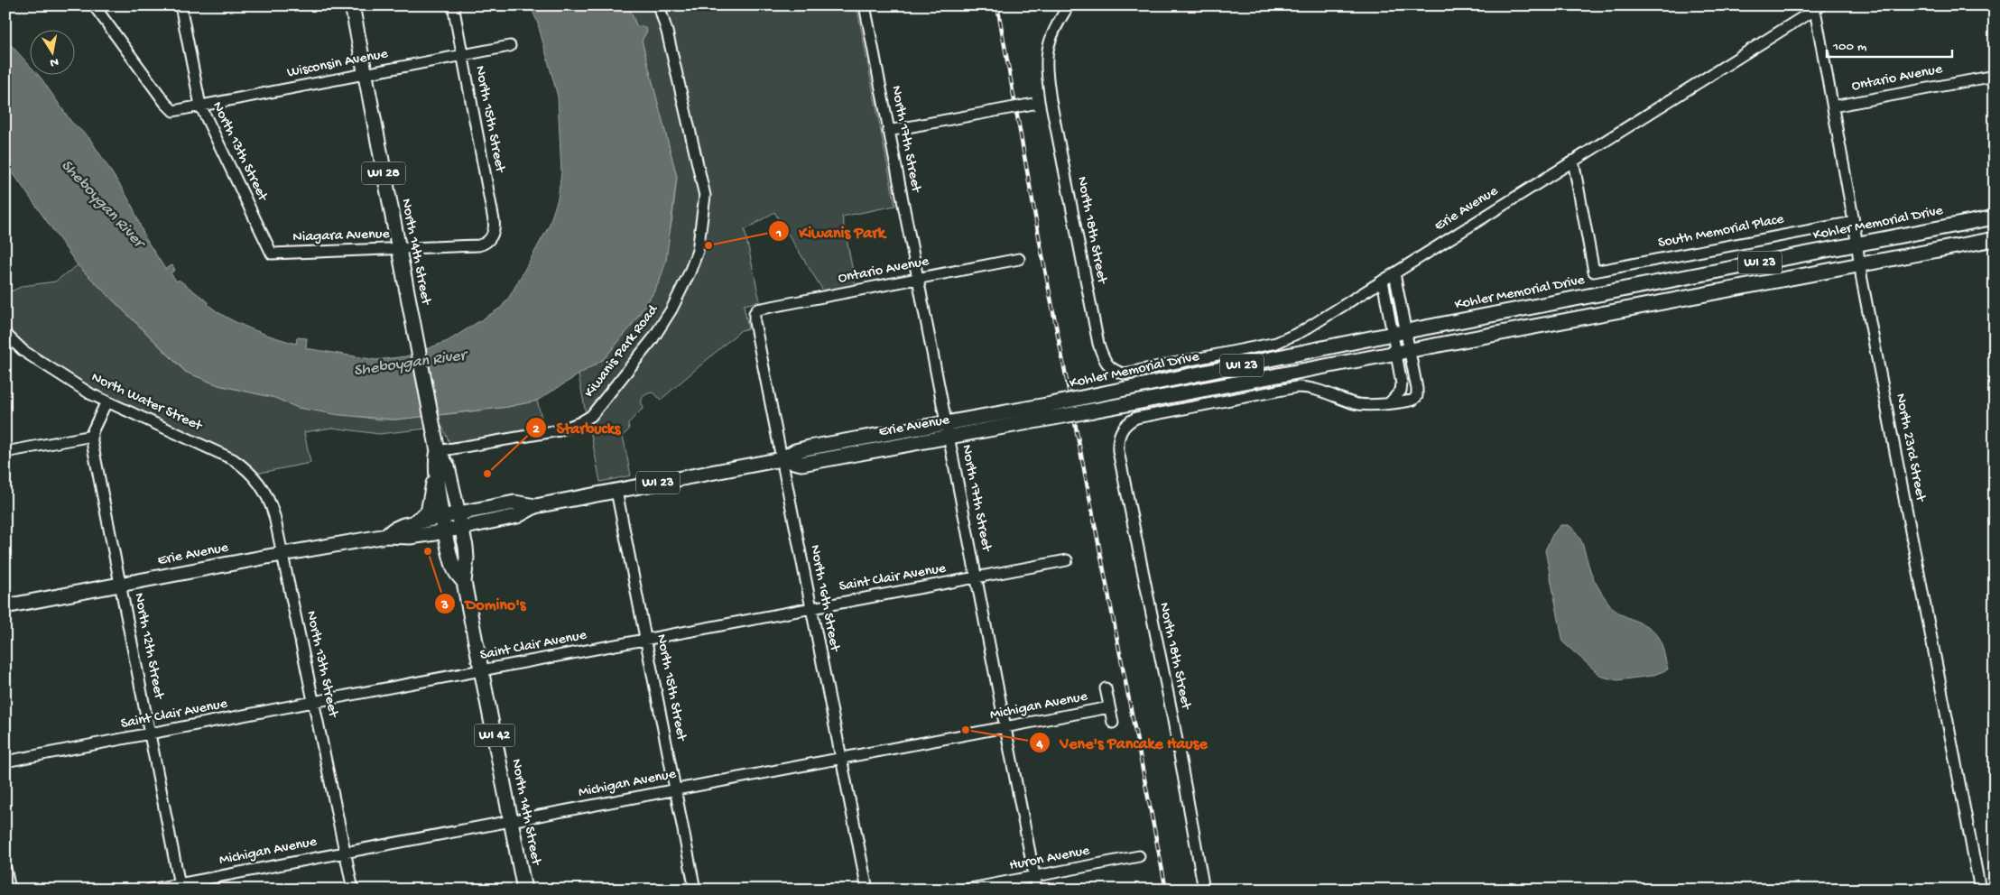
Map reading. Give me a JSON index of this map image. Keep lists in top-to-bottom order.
{
  "streets": {
    "main road": [
      "WI 28",
      "Erie Avenue",
      "Kohler Memorial Drive",
      "North 14th Street",
      "WI 23",
      "WI 42"
    ],
    "street": [
      "Wisconsin Avenue",
      "Ontario Avenue",
      "North 15th Street",
      "North 17th Street",
      "North 13th Street",
      "North 18th Street",
      "South Memorial Place",
      "Niagara Avenue",
      "Kiwanis Park Road",
      "North Water Street",
      "North 23rd Street",
      "Saint Clair Avenue",
      "North 16th Street",
      "North 12th Street",
      "Michigan Avenue",
      "Huron Avenue"
    ]
  },
  "crossings": [
    ["Wisconsin Avenue", "North 15th Street"],
    ["Wisconsin Avenue", "North 13th Street"],
    ["Wisconsin Avenue", "North 14th Street"],
    ["Ontario Avenue", "North 17th Street"],
    ["Ontario Avenue", "North 23rd Street"],
    ["Ontario Avenue", "North 16th Street"],
    ["North 15th Street", "Erie Avenue"],
    ["North 15th Street", "Niagara Avenue"],
    ["North 15th Street", "Saint Clair Avenue"],
    ["North 15th Street", "Michigan Avenue"],
    ["North 17th Street", "Erie Avenue"],
    ["North 17th Street", "Saint Clair Avenue"],
    ["North 17th Street", "Michigan Avenue"],
    ["North 17th Street", "Huron Avenue"],
    ["North 13th Street", "Erie Avenue"],
    ["North 13th Street", "Niagara Avenue"],
    ["North 13th Street", "North Water Street"],
    ["North 13th Street", "Saint Clair Avenue"],
    ["North 13th Street", "Michigan Avenue"],
    ["Erie Avenue", "Kohler Memorial Drive"],
    ["Erie Avenue", "North 18th Street"],
    ["Erie Avenue", "South Memorial Place"],
    ["Erie Avenue", "North 14th Street"],
    ["Erie Avenue", "North 23rd Street"],
    ["Erie Avenue", "North 16th Street"],
    ["Erie Avenue", "North 12th Street"],
    ["Kohler Memorial Drive", "North 23rd Street"],
    ["South Memorial Place", "North 23rd Street"],
    ["Niagara Avenue", "North 14th Street"],
    ["North 14th Street", "Kiwanis Park Road"],
    ["North 14th Street", "Saint Clair Avenue"],
    ["North 14th Street", "Michigan Avenue"],
    ["Saint Clair Avenue", "North 16th Street"],
    ["Saint Clair Avenue", "North 12th Street"],
    ["North 16th Street", "Michigan Avenue"],
    ["North 12th Street", "Michigan Avenue"]
  ],
  "water": ["Sheboygan River"],
  "places": [
    "Kiwanis Park",
    "Starbucks",
    "Domino's",
    "Vene's Pancake Hause"
  ],
  "scale_bar": "100 m",
  "north": "bottom"
}
